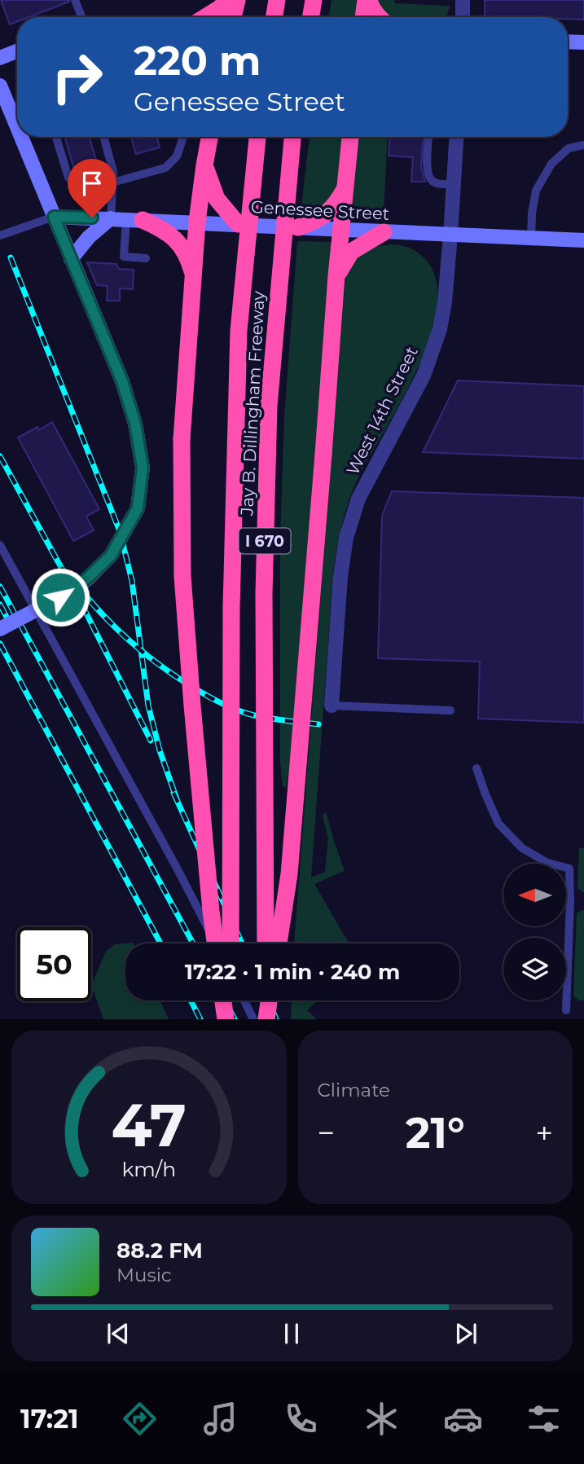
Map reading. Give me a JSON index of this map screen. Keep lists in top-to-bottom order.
{
  "streets": {
    "highway": ["Jay B. Dillingham Freeway", "I 670"],
    "main road": ["Genessee Street"],
    "street": ["West 14th Street"]
  },
  "crossings": [
    ["Genessee Street", "West 14th Street"]
  ],
  "north": "left",
  "page": {
    "turn": ["220 m", "Genessee Street"],
    "limit": "50",
    "trip": "17:22 · 1 min · 240 m",
    "tile": "Climate",
    "heat": ["−", "21°", "+"],
    "song": ["88.2 FM", "Music"],
    "tabs": "17:21",
    "gauge": ["47", "km/h"]
  }
}
